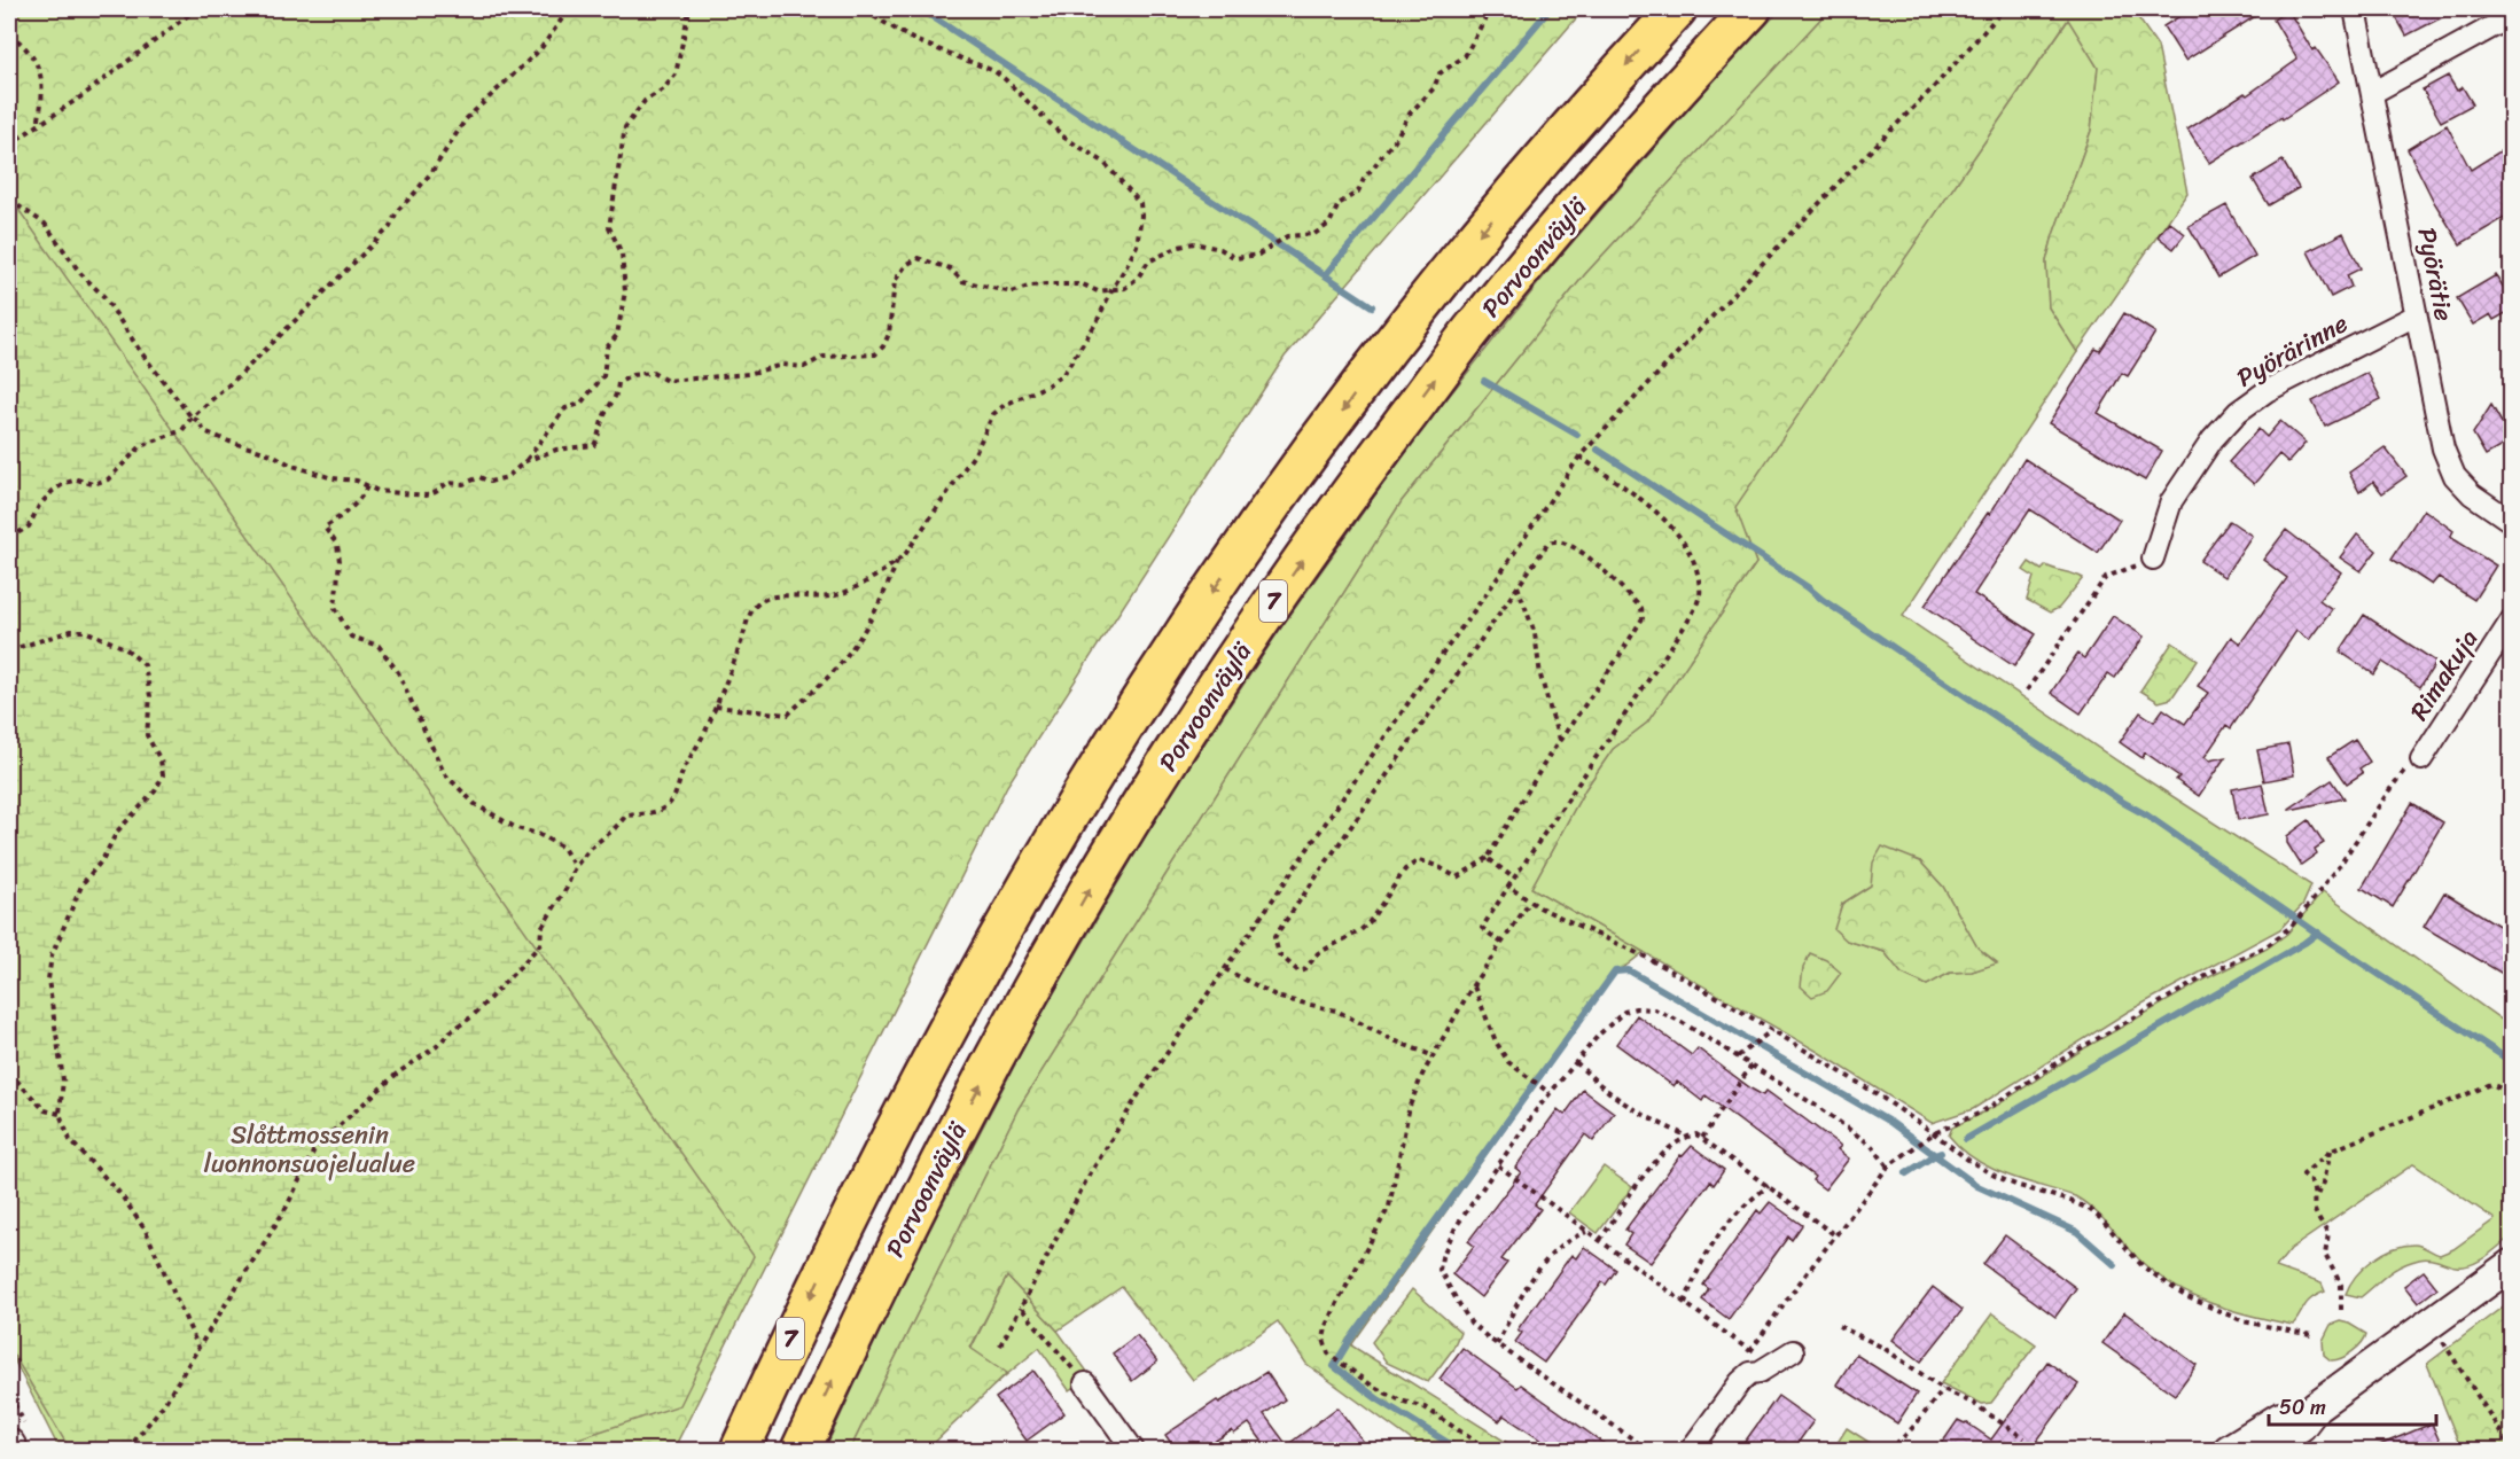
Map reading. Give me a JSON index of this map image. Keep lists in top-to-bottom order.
{
  "streets": {
    "highway": ["Porvoonväylä", "7"],
    "street": ["Pyörätie", "Pyörärinne", "Rimakuja"]
  },
  "crossings": [
    ["Pyörätie", "Pyörärinne"]
  ],
  "parks": ["Slåttmossenin luonnonsuojelualue"],
  "scale_bar": "50 m"
}
